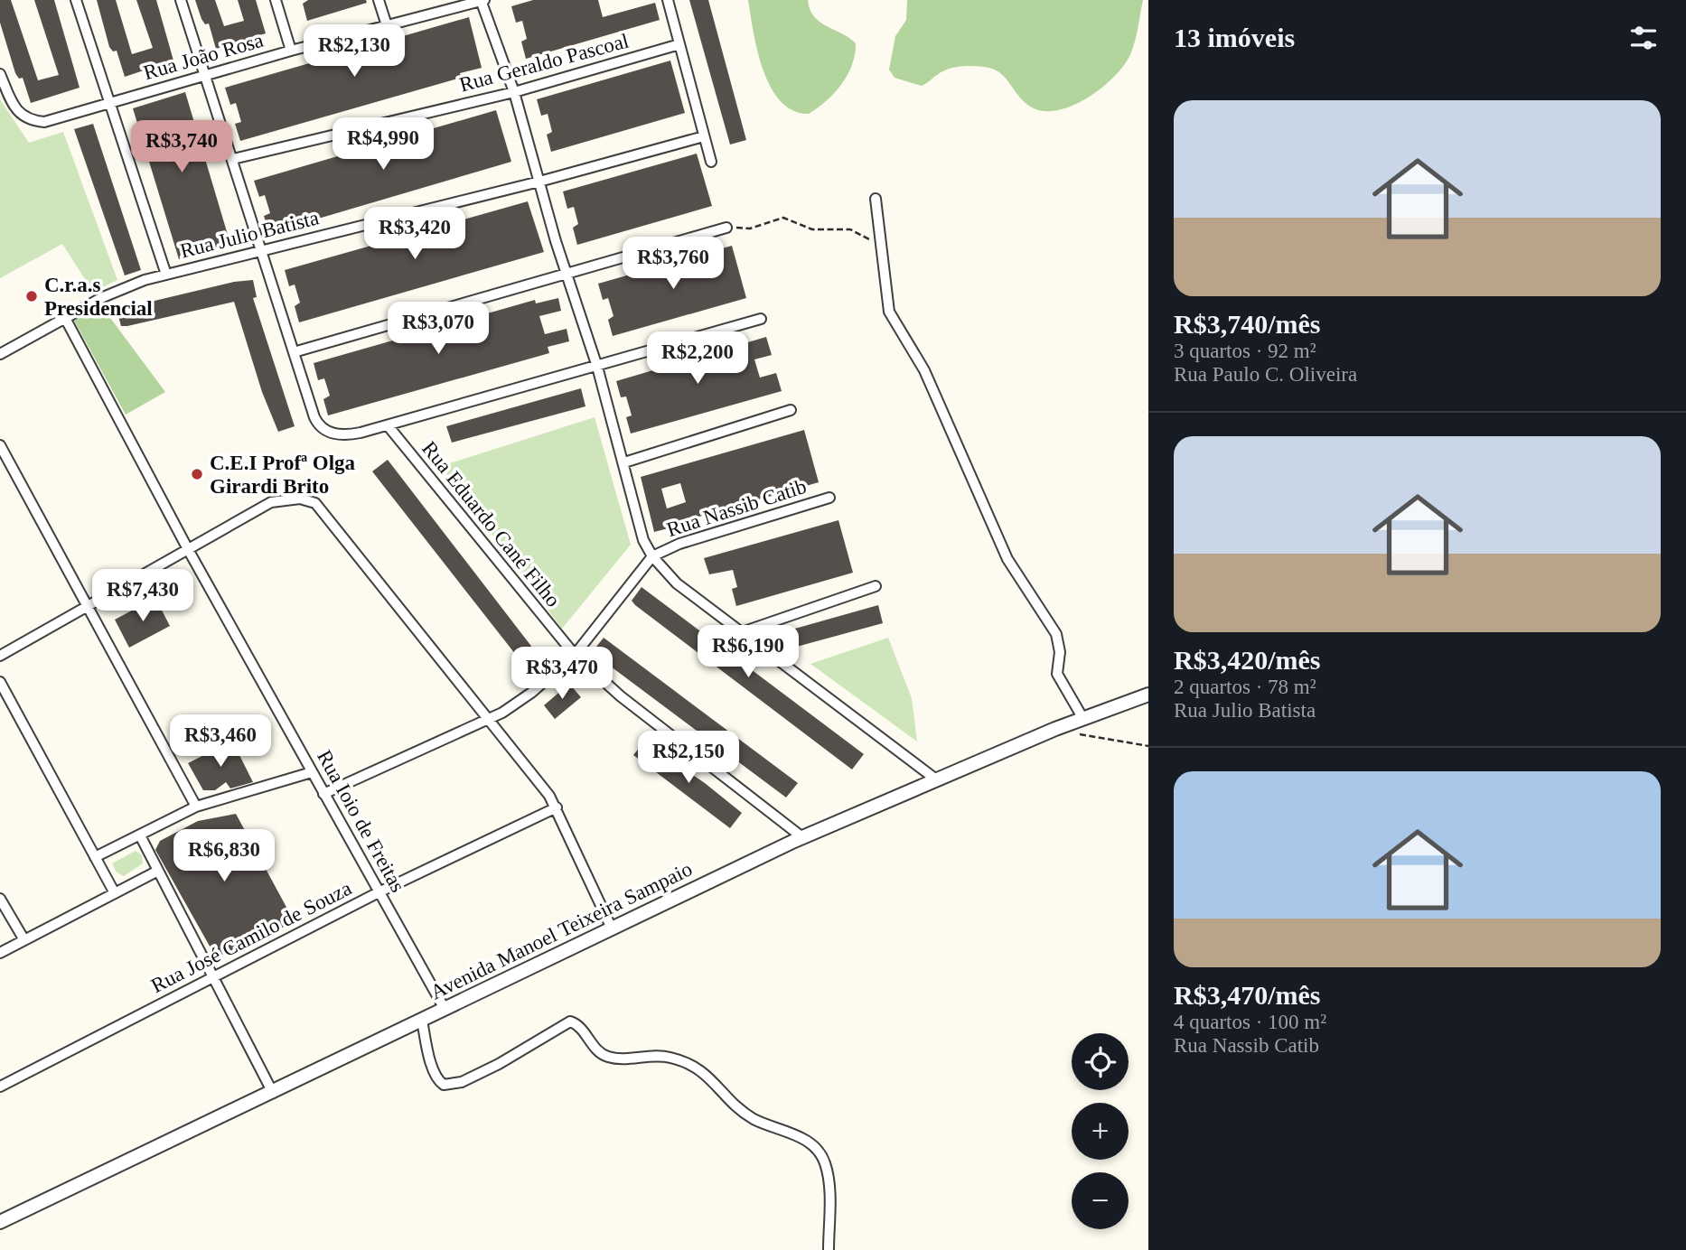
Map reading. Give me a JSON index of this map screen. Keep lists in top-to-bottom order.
{
  "streets": {
    "street": [
      "Rua João Rosa",
      "Rua Geraldo Pascoal",
      "Rua Julio Batista",
      "Rua Nassib Catib",
      "Rua Eduardo Cané Filho",
      "Rua Ioio de Freitas",
      "Avenida Manoel Teixeira Sampaio",
      "Rua José Camilo de Souza"
    ]
  },
  "crossings": [
    ["Rua Julio Batista", "Rua Ioio de Freitas"],
    ["Rua Nassib Catib", "Rua Eduardo Cané Filho"],
    ["Rua Nassib Catib", "Rua Ioio de Freitas"],
    ["Rua Eduardo Cané Filho", "Avenida Manoel Teixeira Sampaio"],
    ["Rua Ioio de Freitas", "Avenida Manoel Teixeira Sampaio"],
    ["Rua Ioio de Freitas", "Rua José Camilo de Souza"]
  ],
  "places": ["C.r.a.s Presidencial", "C.E.I Profª Olga Girardi Brito"],
  "page": {
    "heading": "13 imóveis",
    "price": [
      "R$2,130",
      "R$4,990",
      "R$3,740",
      "R$3,420",
      "R$3,760",
      "R$3,070",
      "R$2,200",
      "R$7,430",
      "R$6,190",
      "R$3,470",
      "R$3,460",
      "R$2,150",
      "R$6,830"
    ],
    "list": [
      {
        "name": "R$3,740/mês",
        "note": "3 quartos · 92 m² · Rua Paulo C. Oliveira"
      },
      {
        "name": "R$3,420/mês",
        "note": "2 quartos · 78 m² · Rua Julio Batista"
      },
      {
        "name": "R$3,470/mês",
        "note": "4 quartos · 100 m² · Rua Nassib Catib"
      }
    ],
    "map_buttons": ["+", "−"]
  }
}
